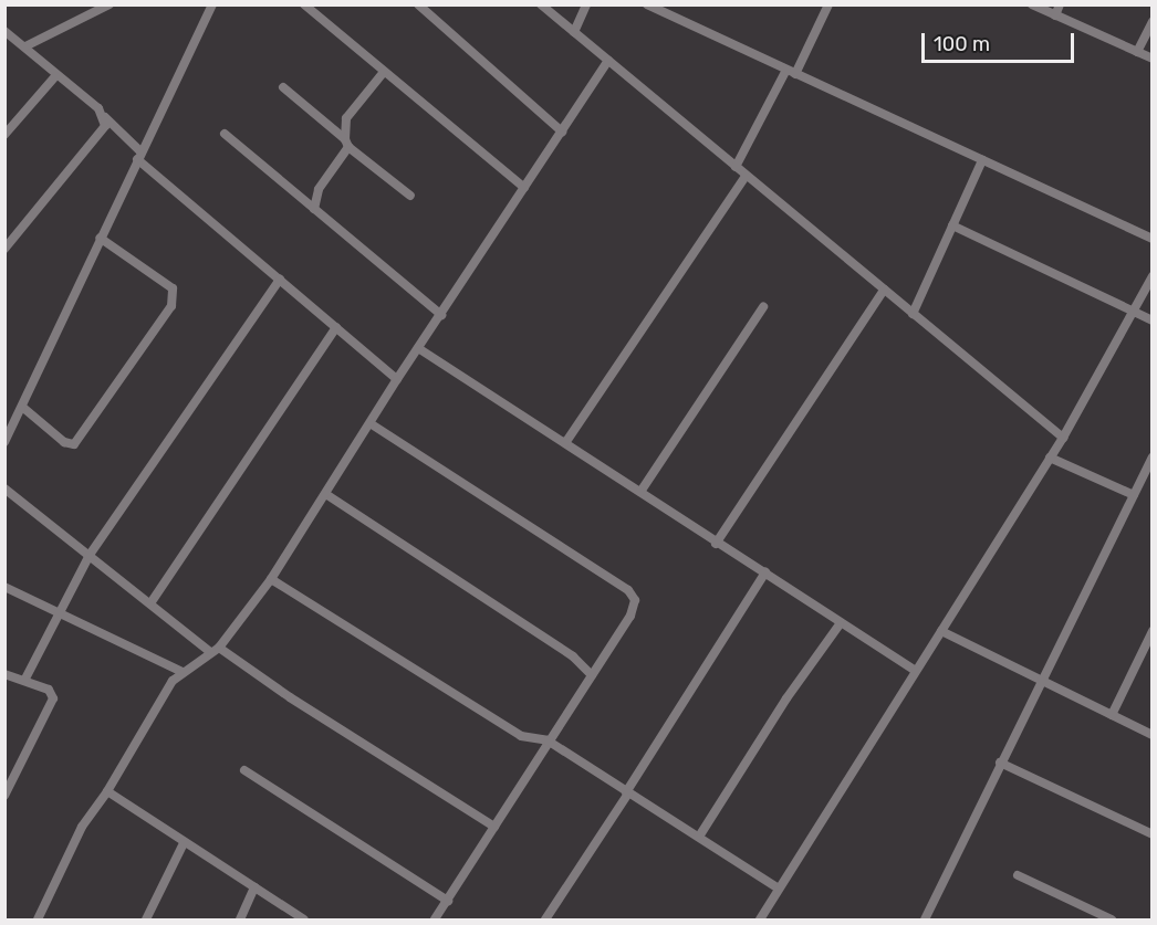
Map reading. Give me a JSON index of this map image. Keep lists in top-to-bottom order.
{
  "scale_bar": "100 m"
}
